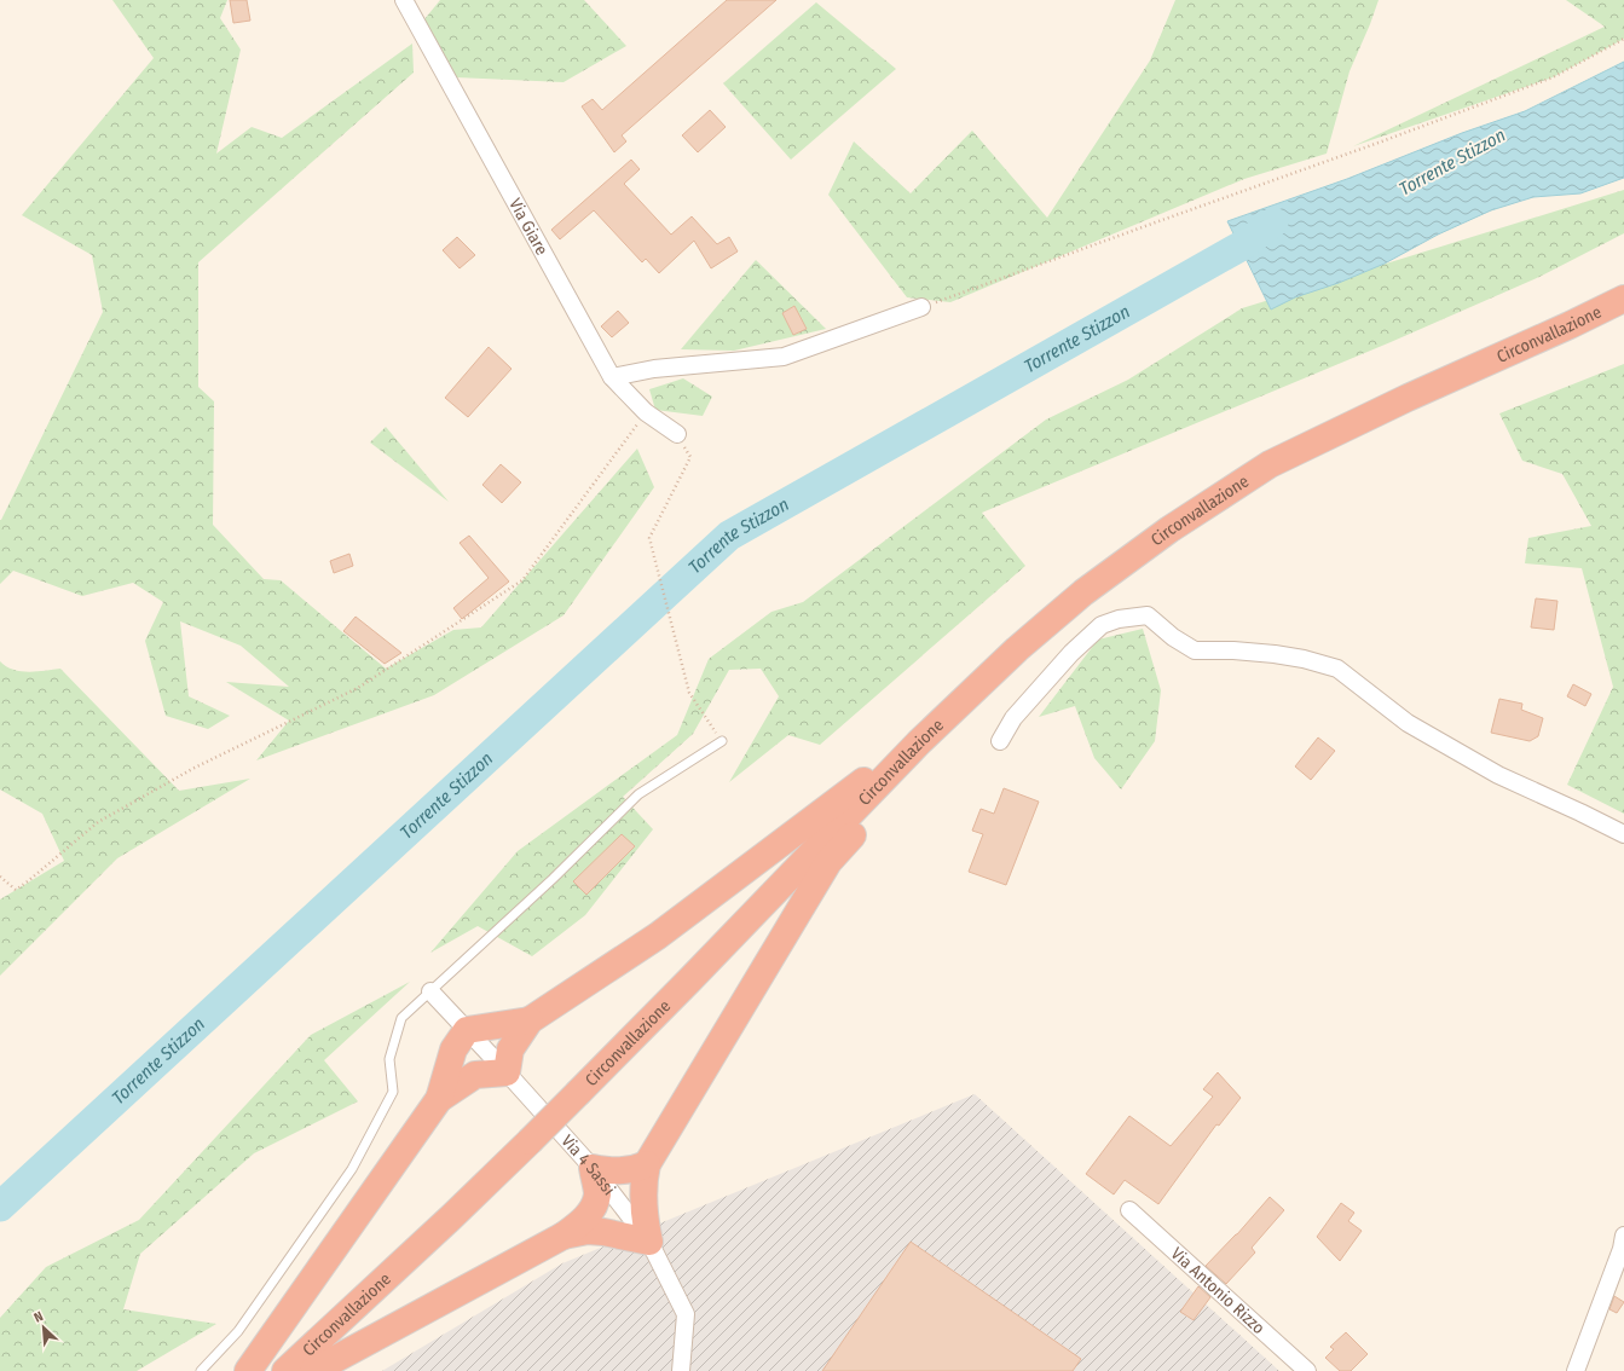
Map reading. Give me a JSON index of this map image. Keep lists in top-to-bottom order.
{
  "streets": {
    "highway": ["Circonvallazione"],
    "street": ["Via Giare", "Via 4 Sassi", "Via Antonio Rizzo"]
  },
  "water": ["Torrente Stizzon"],
  "north": "top left"
}
